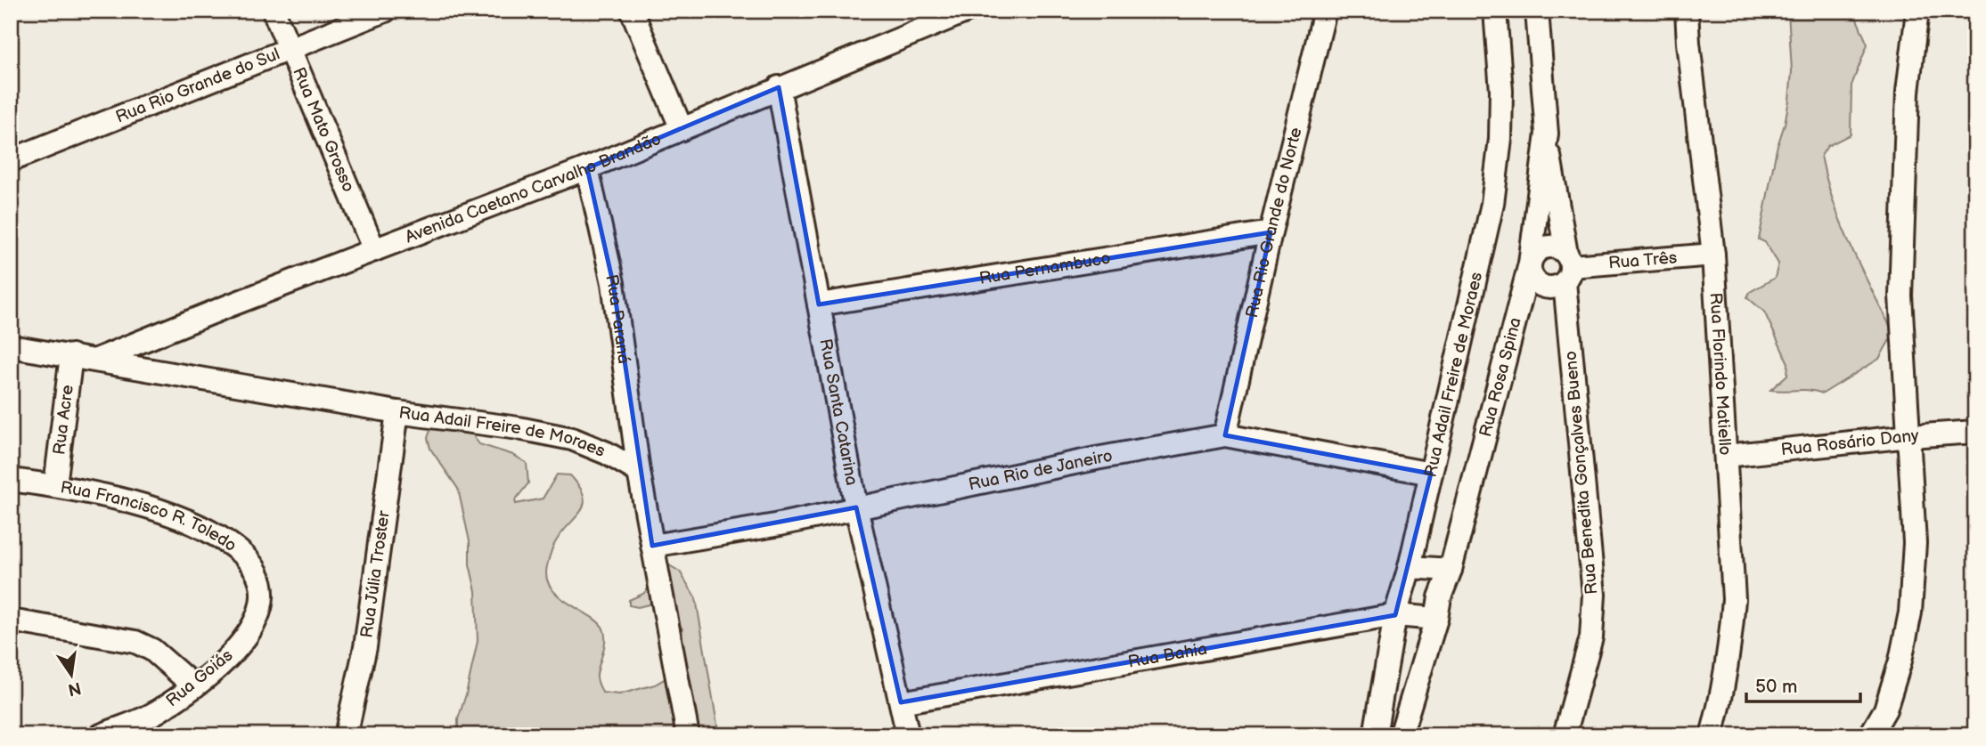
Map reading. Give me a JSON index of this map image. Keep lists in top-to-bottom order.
{
  "streets": {
    "street": [
      "Rua Rio Grande do Sul",
      "Rua Mato Grosso",
      "Avenida Caetano Carvalho Brandão",
      "Rua Rio Grande do Norte",
      "Rua Três",
      "Rua Pernambuco",
      "Rua Paraná",
      "Rua Florindo Matiello",
      "Rua Adail Freire de Moraes",
      "Rua Rosa Spina",
      "Rua Santa Catarina",
      "Rua Acre",
      "Rua Rosário Dany",
      "Rua Rio de Janeiro",
      "Rua Benedita Gonçalves Bueno",
      "Rua Francisco R. Toledo",
      "Rua Júlia Troster",
      "Rua Bahia",
      "Rua Goiás"
    ]
  },
  "crossings": [
    ["Rua Rio Grande do Sul", "Rua Mato Grosso"],
    ["Rua Mato Grosso", "Avenida Caetano Carvalho Brandão"],
    ["Avenida Caetano Carvalho Brandão", "Rua Paraná"],
    ["Avenida Caetano Carvalho Brandão", "Rua Adail Freire de Moraes"],
    ["Avenida Caetano Carvalho Brandão", "Rua Santa Catarina"],
    ["Rua Rio Grande do Norte", "Rua Pernambuco"],
    ["Rua Rio Grande do Norte", "Rua Rio de Janeiro"],
    ["Rua Três", "Rua Florindo Matiello"],
    ["Rua Três", "Rua Rosa Spina"],
    ["Rua Três", "Rua Benedita Gonçalves Bueno"],
    ["Rua Pernambuco", "Rua Santa Catarina"],
    ["Rua Paraná", "Rua Adail Freire de Moraes"],
    ["Rua Florindo Matiello", "Rua Rosário Dany"],
    ["Rua Adail Freire de Moraes", "Rua Acre"],
    ["Rua Adail Freire de Moraes", "Rua Rio de Janeiro"],
    ["Rua Adail Freire de Moraes", "Rua Júlia Troster"],
    ["Rua Adail Freire de Moraes", "Rua Bahia"],
    ["Rua Rosa Spina", "Rua Benedita Gonçalves Bueno"],
    ["Rua Rosa Spina", "Rua Bahia"],
    ["Rua Santa Catarina", "Rua Rio de Janeiro"],
    ["Rua Santa Catarina", "Rua Bahia"],
    ["Rua Acre", "Rua Francisco R. Toledo"],
    ["Rua Francisco R. Toledo", "Rua Goiás"]
  ],
  "scale_bar": "50 m",
  "north": "bottom"
}
